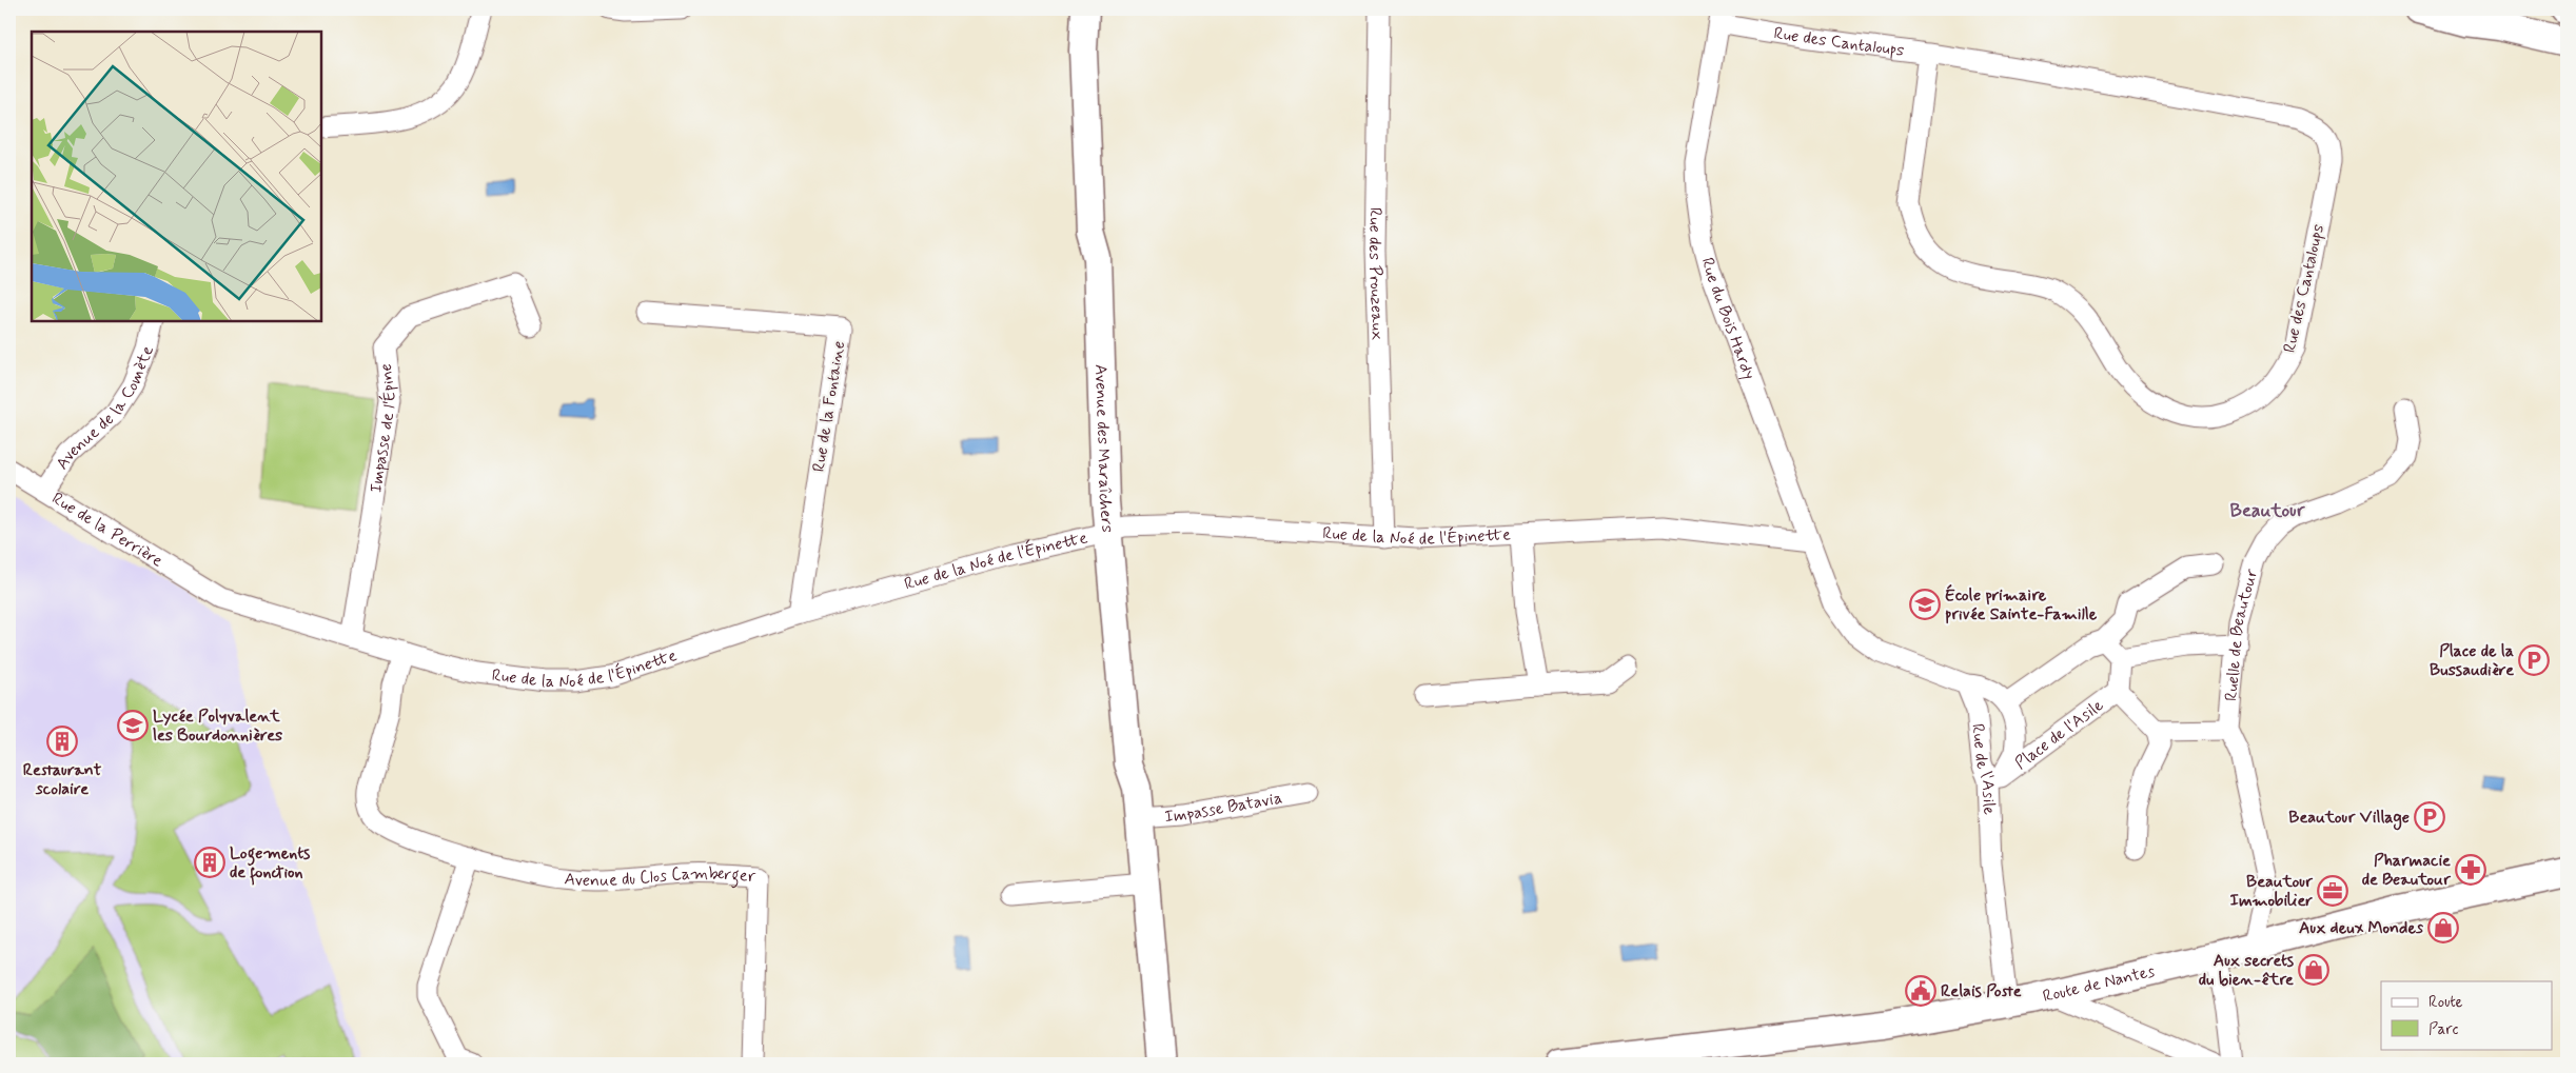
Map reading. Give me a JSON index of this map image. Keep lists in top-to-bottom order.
{
  "streets": {
    "main road": ["Avenue des Maraîchers", "Route de Nantes"],
    "street": [
      "Rue des Cantaloups",
      "Rue des Prouzeaux",
      "Rue du Bois Hardy",
      "Avenue de la Comète",
      "Rue de la Fontaine",
      "Impasse de l'Épine",
      "Rue de la Perrière",
      "Rue de la Noé de l'Épinette",
      "Ruelle de Beautour",
      "Place de l'Asile",
      "Rue de l'Asile",
      "Impasse Batavia",
      "Avenue du Clos Camberger"
    ]
  },
  "crossings": [
    ["Rue des Cantaloups", "Rue du Bois Hardy"],
    ["Rue des Prouzeaux", "Rue de la Noé de l'Épinette"],
    ["Rue du Bois Hardy", "Rue de la Noé de l'Épinette"],
    ["Rue du Bois Hardy", "Rue de l'Asile"],
    ["Avenue de la Comète", "Rue de la Perrière"],
    ["Rue de la Fontaine", "Rue de la Noé de l'Épinette"],
    ["Impasse de l'Épine", "Rue de la Noé de l'Épinette"],
    ["Avenue des Maraîchers", "Rue de la Noé de l'Épinette"],
    ["Avenue des Maraîchers", "Impasse Batavia"],
    ["Rue de la Perrière", "Rue de la Noé de l'Épinette"],
    ["Rue de la Noé de l'Épinette", "Avenue du Clos Camberger"],
    ["Place de l'Asile", "Rue de l'Asile"],
    ["Rue de l'Asile", "Route de Nantes"]
  ],
  "districts": ["Beautour"],
  "places": {
    "school or university": ["École primaire privée Sainte-Famille", "Lycée Polyvalent les Bourdonnières"],
    "parking": ["Place de la Bussaudière", "Beautour Village"],
    "building": ["Restaurant scolaire", "Logements de fonction"],
    "pharmacy": ["Pharmacie de Beautour"],
    "office": ["Beautour Immobilier"],
    "shop": ["Aux deux Mondes", "Aux secrets du bien-être"],
    "public building": ["Relais Poste"]
  },
  "legend": ["Route", "Parc"]
}
